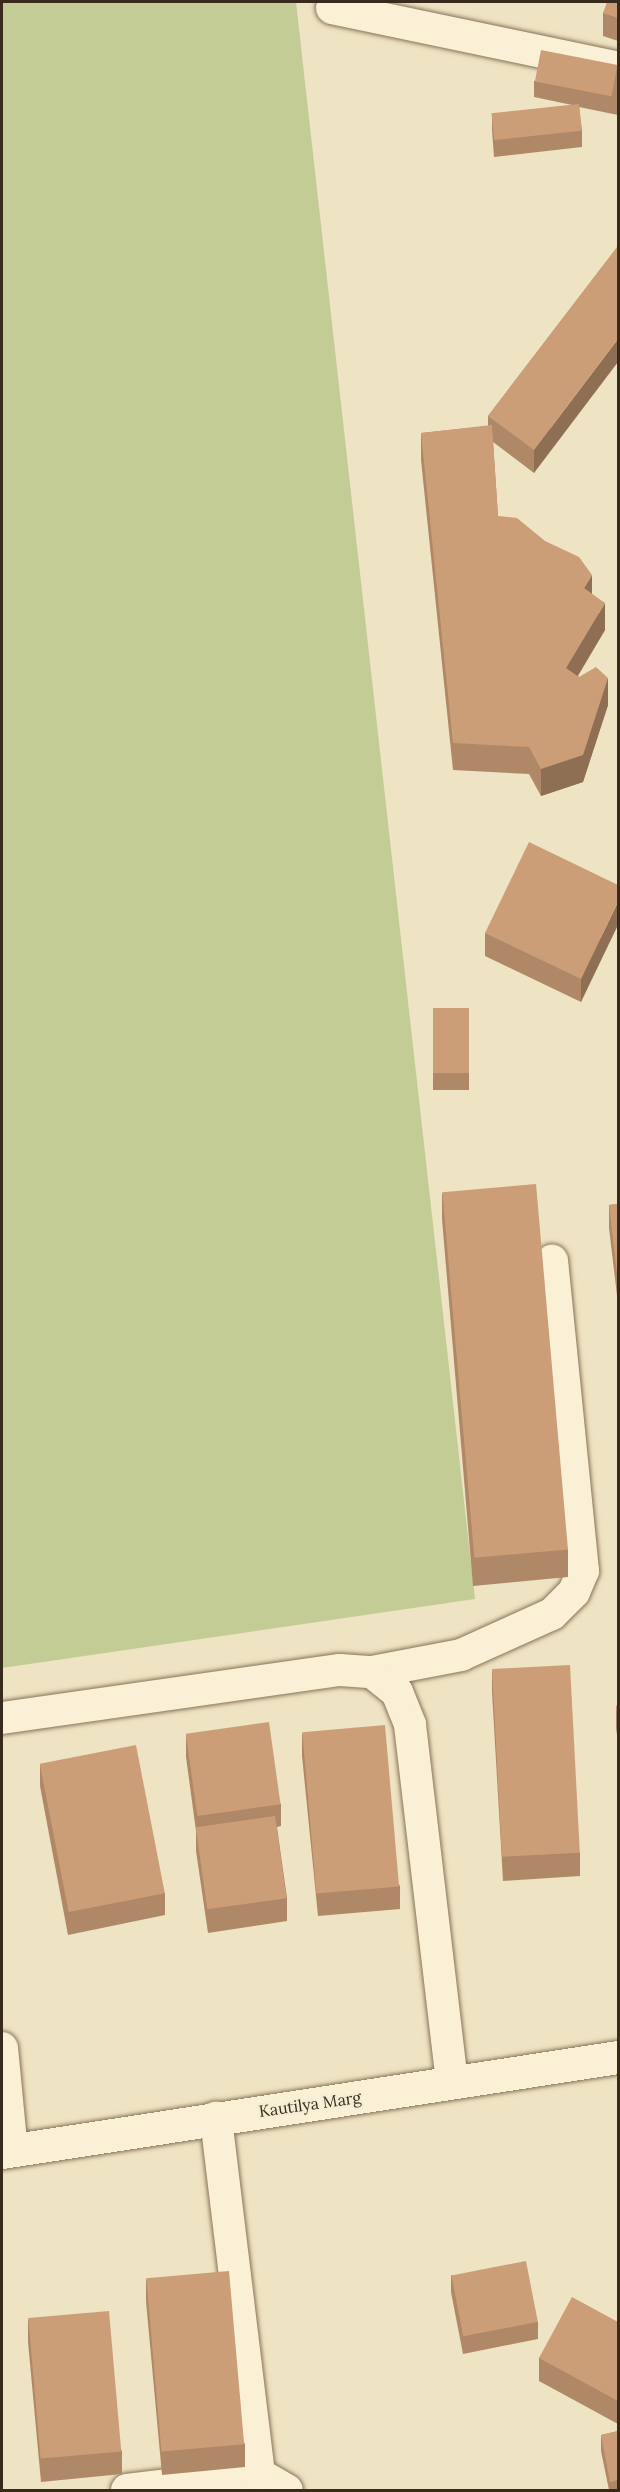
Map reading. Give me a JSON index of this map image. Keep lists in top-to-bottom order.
{
  "streets": {
    "street": ["Kautilya Marg"]
  }
}
